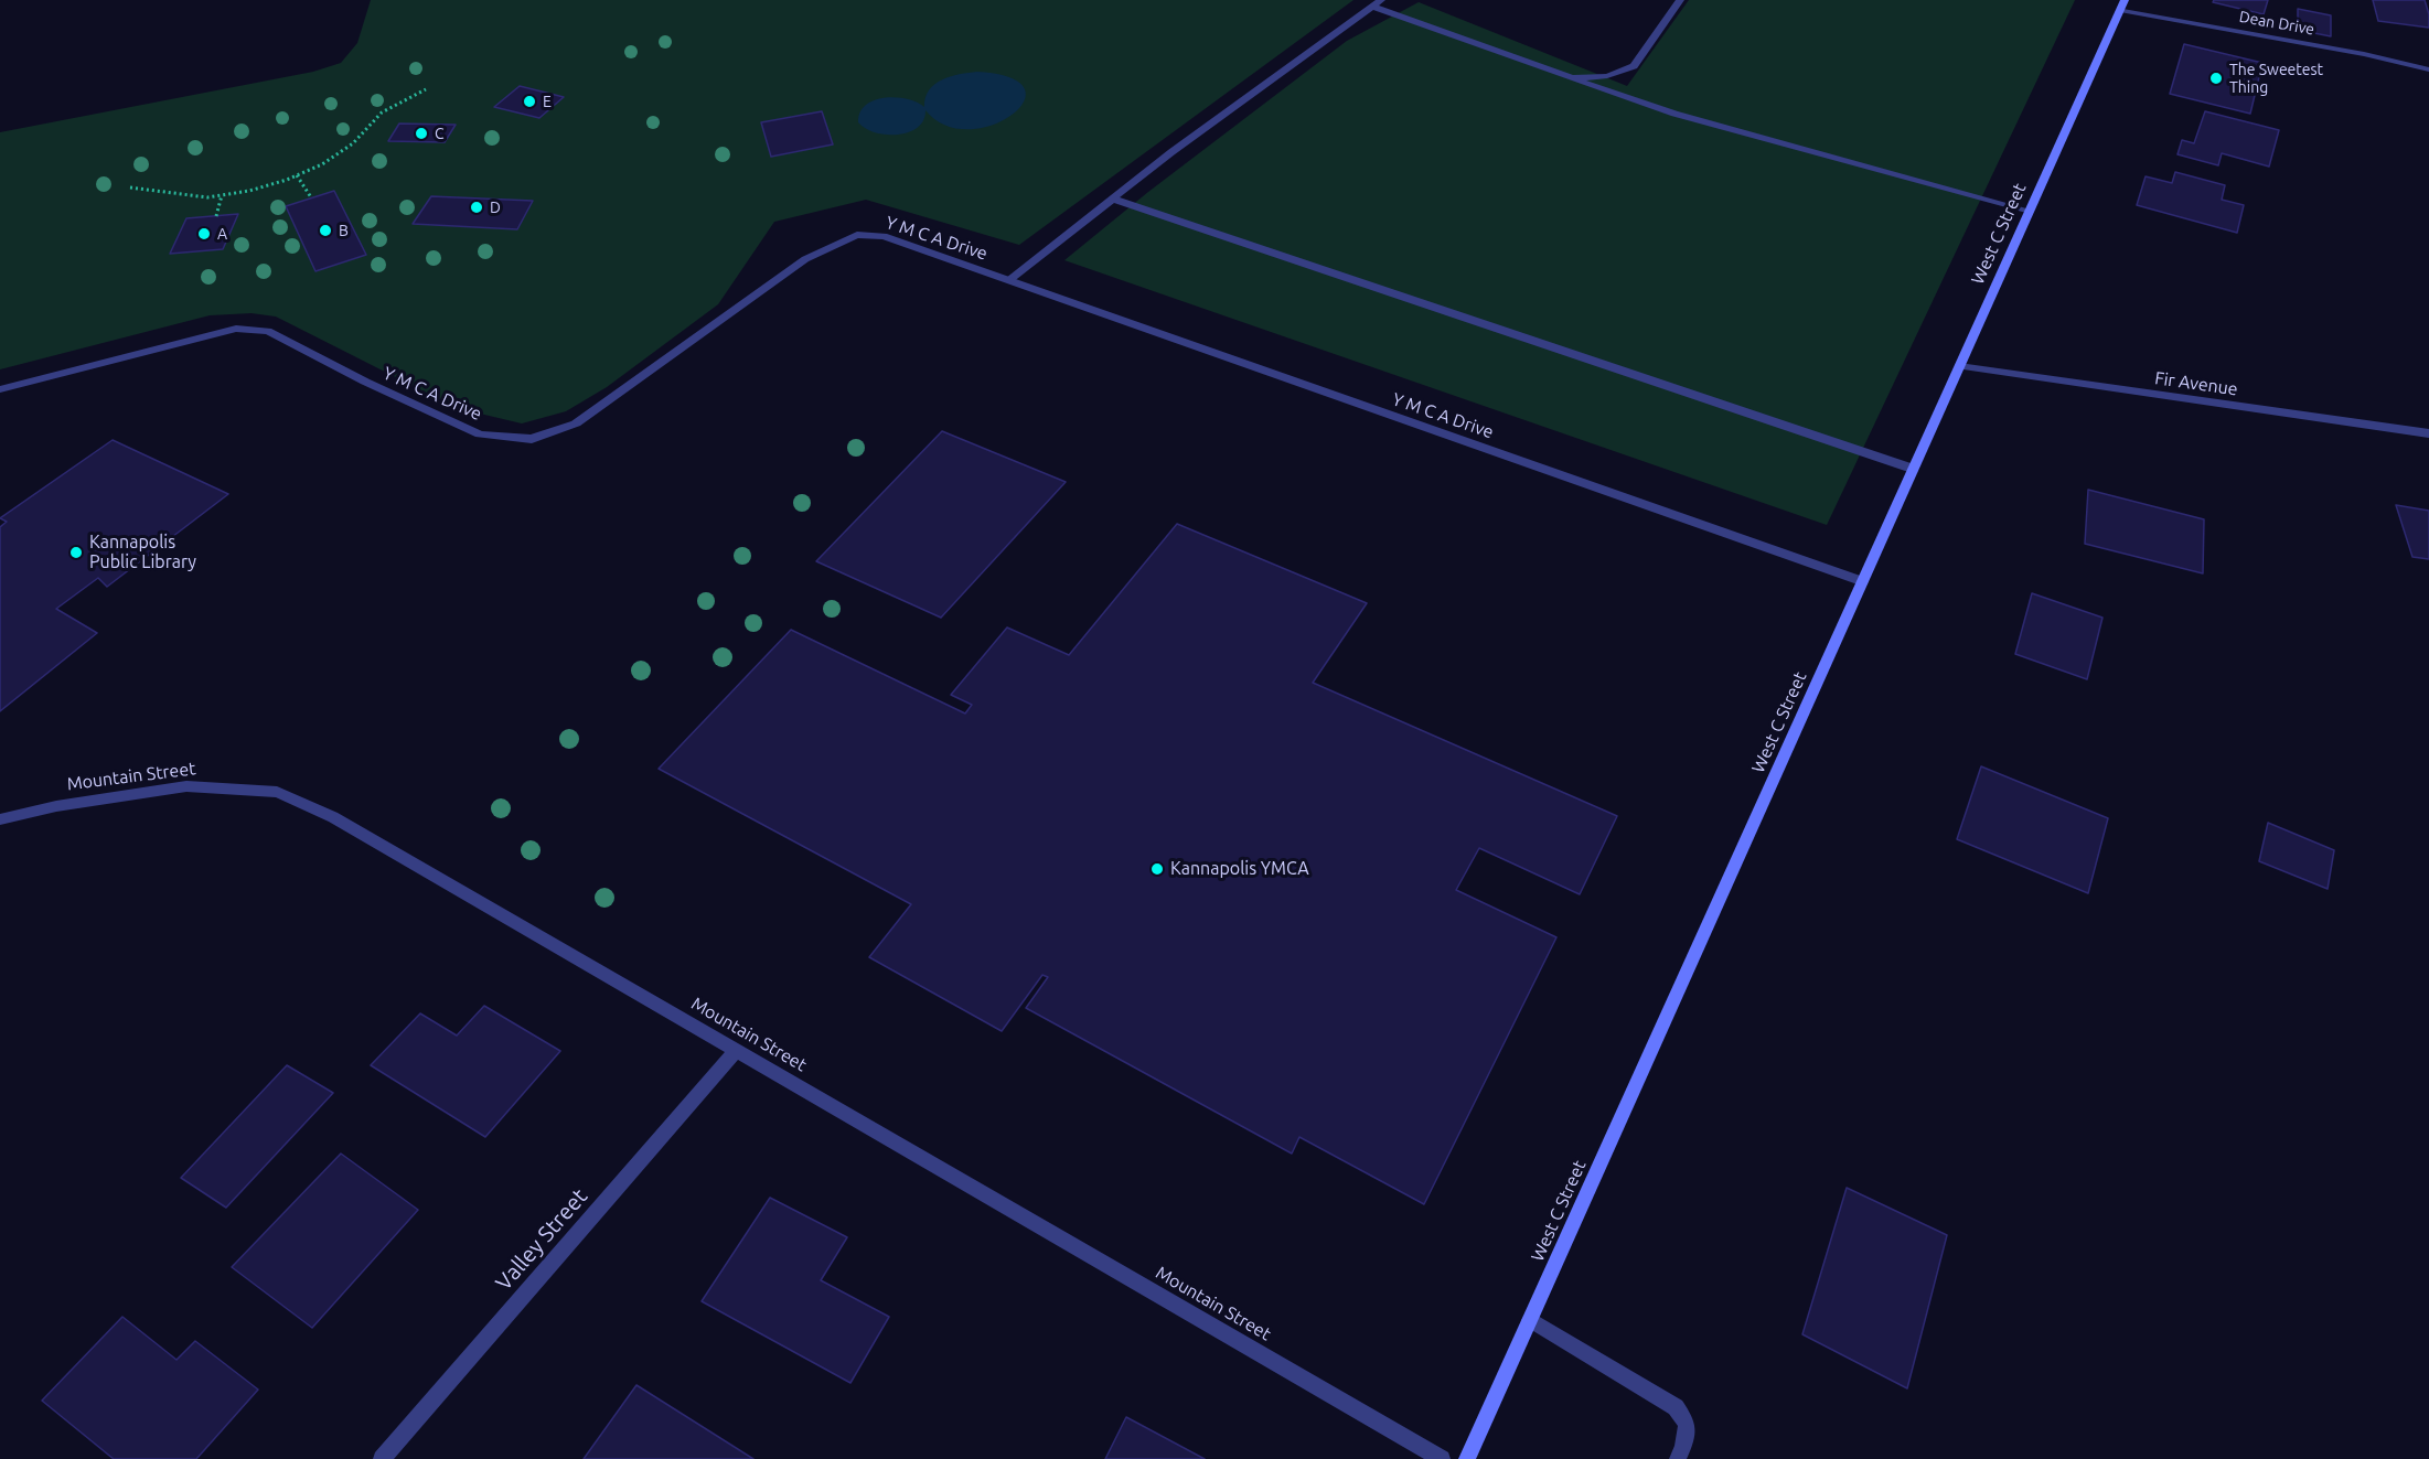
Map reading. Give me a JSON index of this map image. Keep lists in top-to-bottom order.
{
  "streets": {
    "main road": ["West C Street"],
    "street": [
      "Dean Drive",
      "Y M C A Drive",
      "Fir Avenue",
      "Mountain Street",
      "Valley Street"
    ]
  },
  "crossings": [
    ["Dean Drive", "West C Street"],
    ["West C Street", "Y M C A Drive"],
    ["West C Street", "Fir Avenue"],
    ["Mountain Street", "Valley Street"]
  ],
  "places": [
    "The Sweetest Thing",
    "E",
    "C",
    "D",
    "B",
    "A",
    "Kannapolis Public Library",
    "Kannapolis YMCA"
  ]
}
